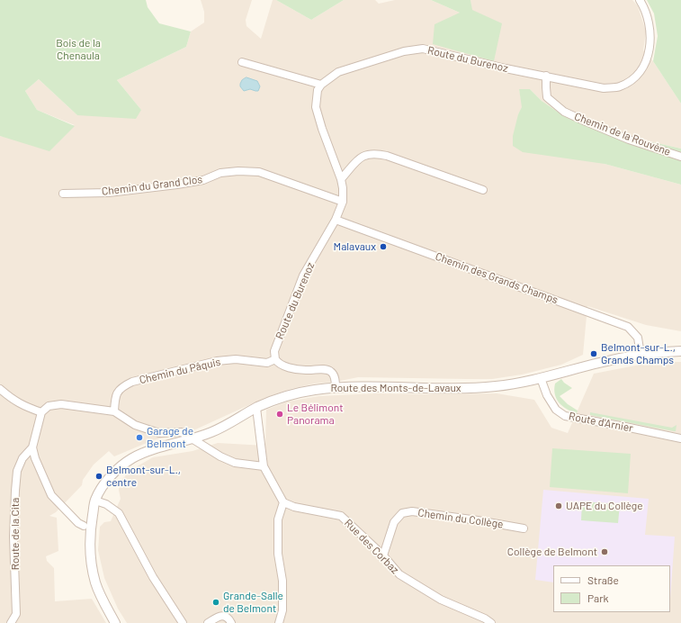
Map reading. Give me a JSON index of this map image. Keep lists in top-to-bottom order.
{
  "streets": {
    "street": [
      "Route du Burenoz",
      "Chemin de la Rouvène",
      "Chemin du Grand Clos",
      "Chemin des Grands Champs",
      "Chemin du Pâquis",
      "Route des Monts-de-Lavaux",
      "Route d'Arnier",
      "Chemin du Collège",
      "Route de la Cita",
      "Rue des Corbaz"
    ]
  },
  "crossings": [
    ["Route du Burenoz", "Chemin de la Rouvène"],
    ["Route du Burenoz", "Chemin du Grand Clos"],
    ["Route du Burenoz", "Chemin des Grands Champs"],
    ["Route du Burenoz", "Chemin du Pâquis"],
    ["Chemin des Grands Champs", "Route des Monts-de-Lavaux"],
    ["Route des Monts-de-Lavaux", "Route d'Arnier"],
    ["Chemin du Collège", "Rue des Corbaz"]
  ],
  "parks": ["Bois de la Chenaula"],
  "places": [
    "Malavaux",
    "Belmont-sur-L., Grands Champs",
    "Le Bélimont Panorama",
    "Garage de Belmont",
    "Belmont-sur-L., centre",
    "UAPE du Collège",
    "Collège de Belmont",
    "Grande-Salle de Belmont"
  ],
  "legend": ["Straße", "Park"]
}
